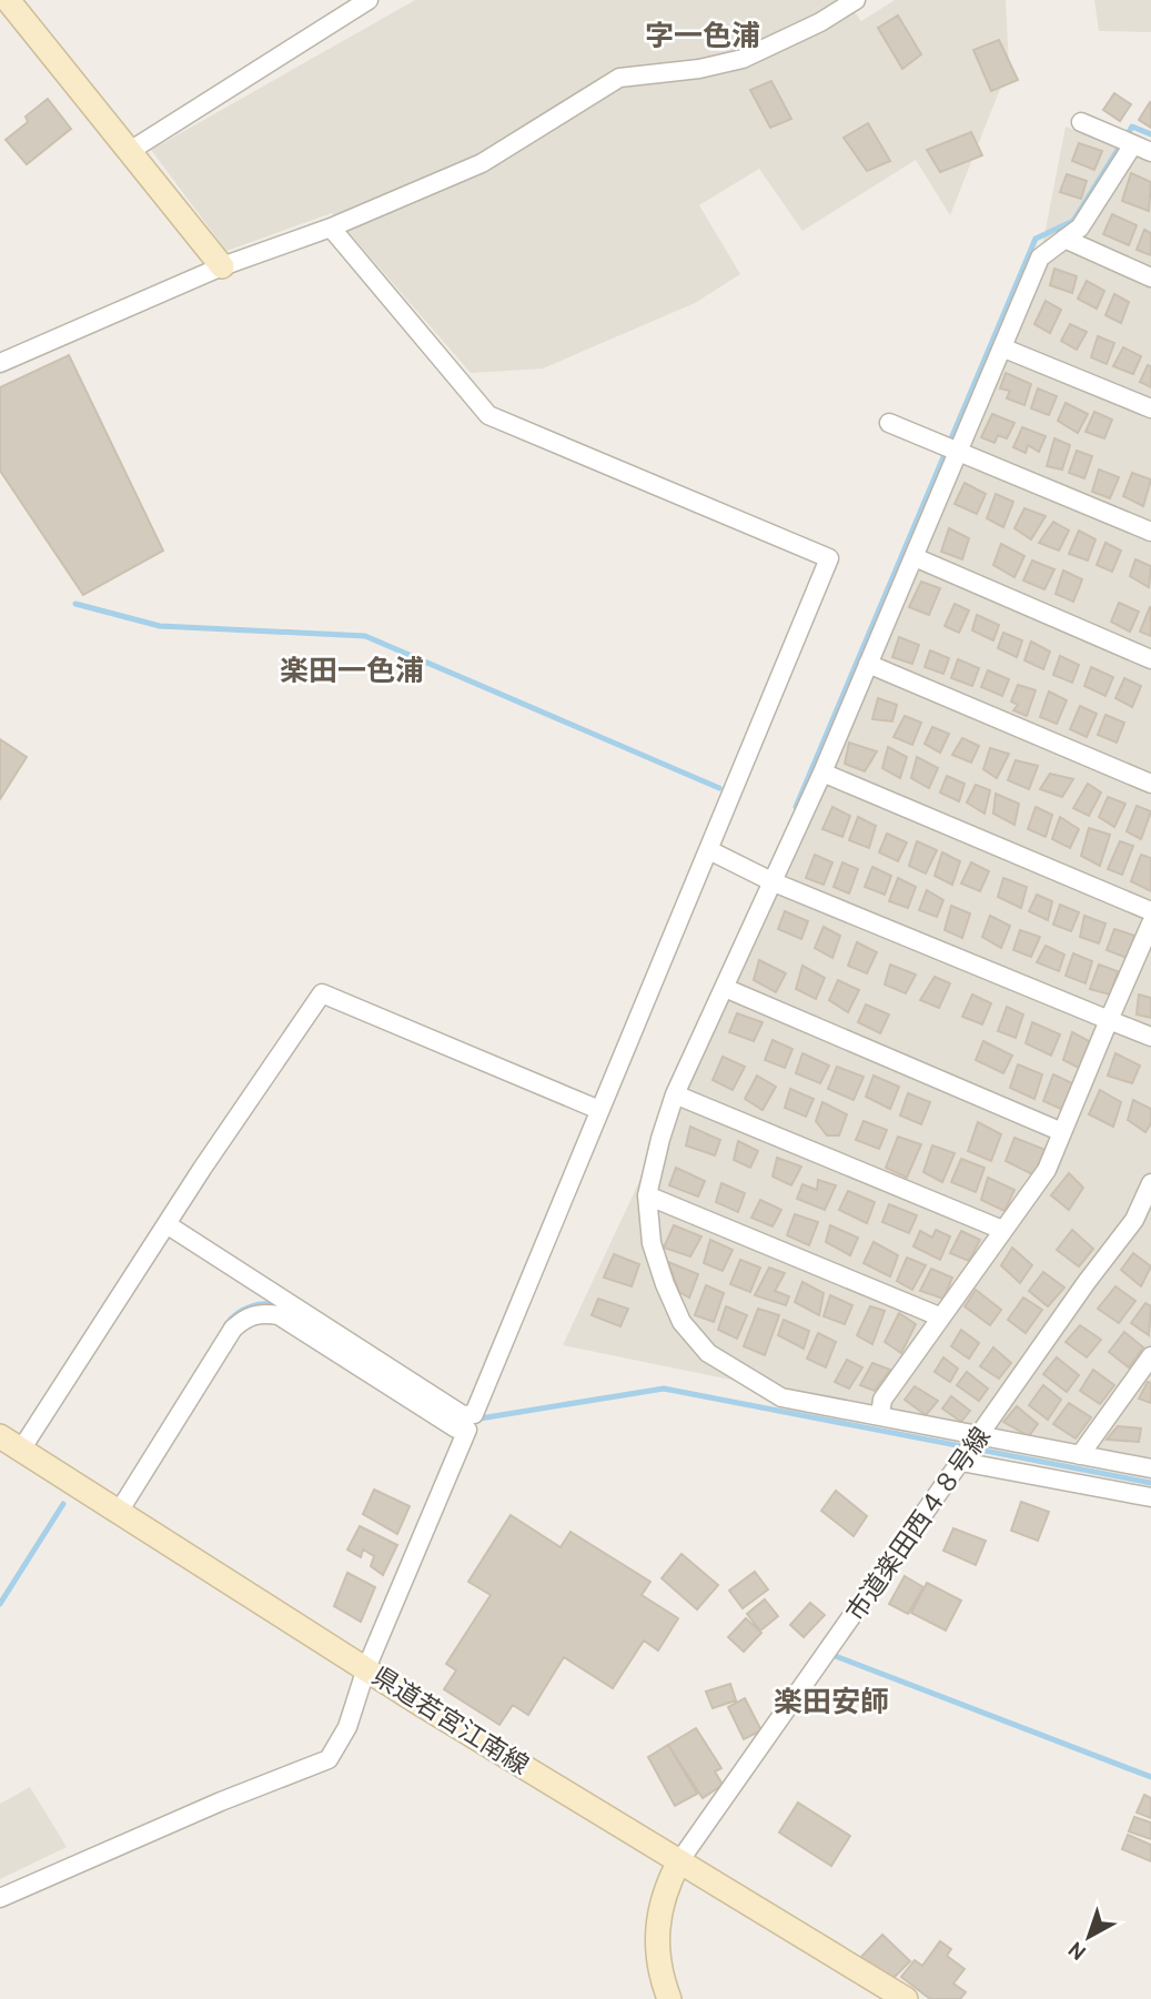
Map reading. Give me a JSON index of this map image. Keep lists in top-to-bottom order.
{
  "streets": {
    "main road": ["県道若宮江南線"],
    "street": ["市道楽田西４８号線"]
  },
  "crossings": [
    ["市道楽田西４８号線", "県道若宮江南線"]
  ],
  "districts": ["字一色浦", "楽田一色浦", "楽田安師"],
  "north": "bottom left"
}
